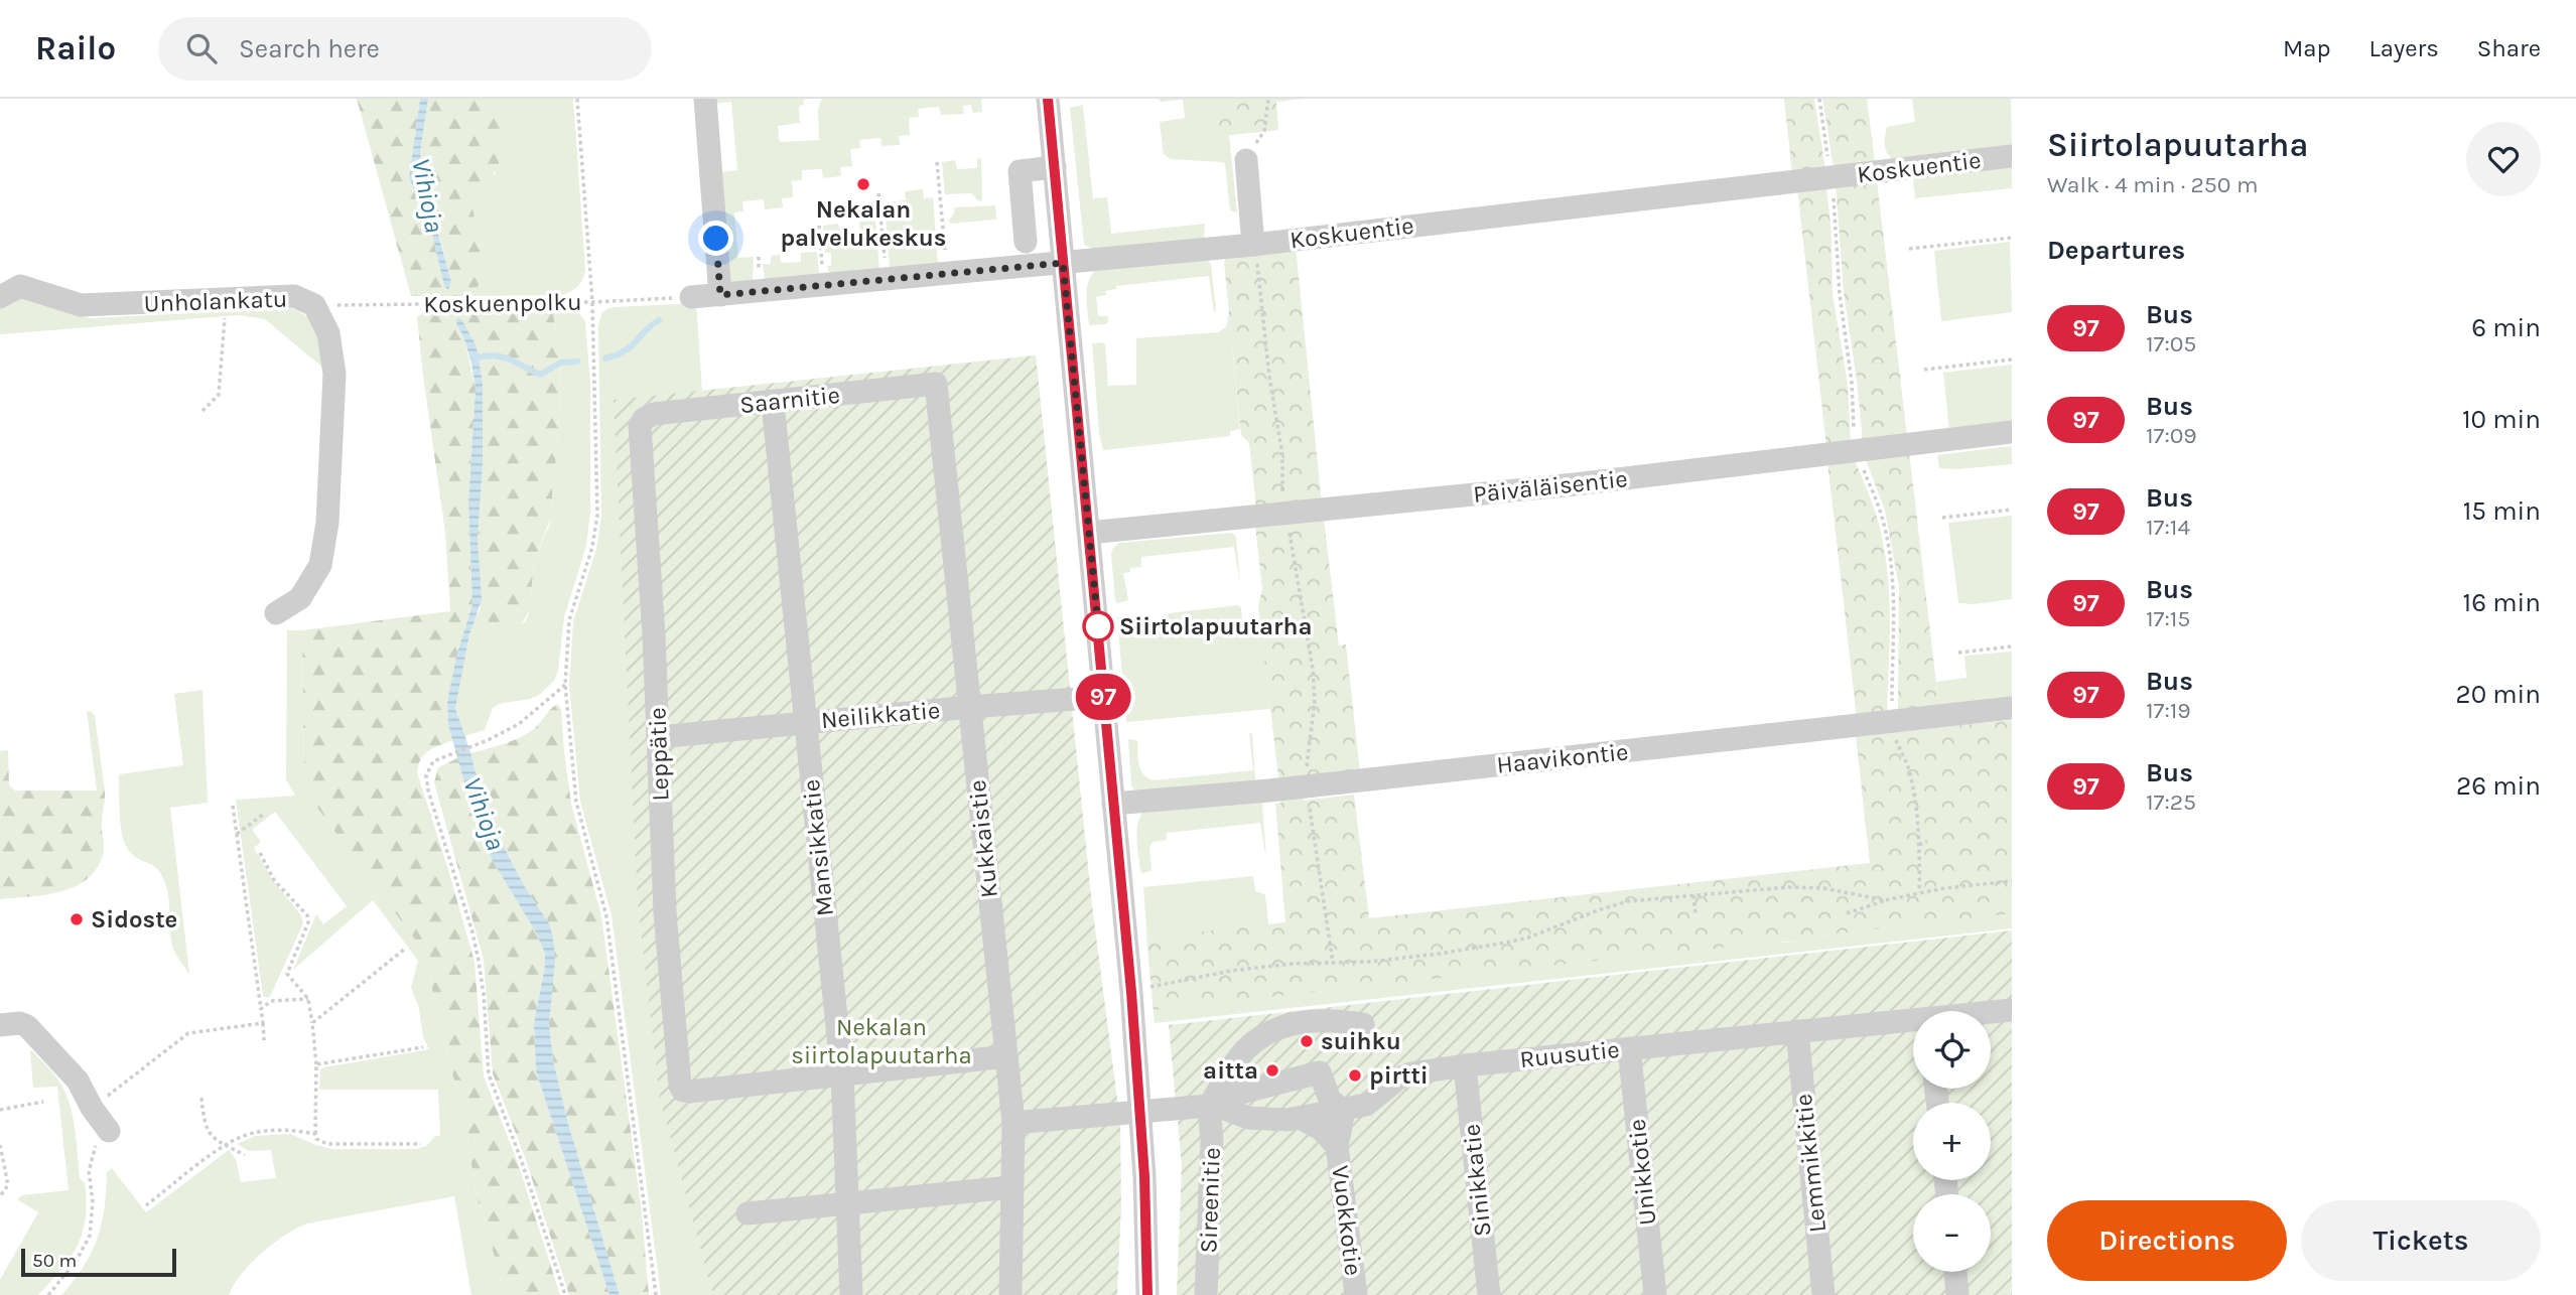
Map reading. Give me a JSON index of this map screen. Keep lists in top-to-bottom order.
{
  "streets": {
    "street": [
      "Koskuentie",
      "Unholankatu",
      "Saarnitie",
      "Päiväläisentie",
      "Neilikkatie",
      "Leppätie",
      "Haavikontie",
      "Kukkaistie",
      "Mansikkatie",
      "Ruusutie",
      "Lemmikkitie",
      "Unikkotie",
      "Sinikkatie",
      "Sireenitie",
      "Vuokkotie"
    ],
    "path": ["Koskuenpolku"]
  },
  "crossings": [
    ["Koskuentie", "Koskuenpolku"],
    ["Unholankatu", "Koskuenpolku"],
    ["Saarnitie", "Leppätie"],
    ["Saarnitie", "Kukkaistie"],
    ["Saarnitie", "Mansikkatie"],
    ["Neilikkatie", "Leppätie"],
    ["Neilikkatie", "Kukkaistie"],
    ["Neilikkatie", "Mansikkatie"],
    ["Leppätie", "Mansikkatie"],
    ["Kukkaistie", "Ruusutie"],
    ["Ruusutie", "Lemmikkitie"],
    ["Ruusutie", "Unikkotie"],
    ["Ruusutie", "Sinikkatie"],
    ["Ruusutie", "Sireenitie"],
    ["Ruusutie", "Vuokkotie"]
  ],
  "water": ["Vihioja"],
  "parks": ["Nekalan siirtolapuutarha"],
  "places": [
    "Nekalan palvelukeskus",
    "Siirtolapuutarha",
    "Sidoste",
    "suihku",
    "aitta",
    "pirtti"
  ],
  "lines": ["bus line 97"],
  "scale_bar": "50 m",
  "page": {
    "header": "Railo",
    "search": "Search here",
    "nav": ["Map", "Layers", "Share"],
    "on_map": "97",
    "heading": [
      ["Siirtolapuutarha", "Walk · 4 min · 250 m"],
      "Departures"
    ],
    "list": [
      {
        "mark": "97",
        "name": "Bus",
        "note": "17:05",
        "value": "6 min"
      },
      {
        "mark": "97",
        "name": "Bus",
        "note": "17:09",
        "value": "10 min"
      },
      {
        "mark": "97",
        "name": "Bus",
        "note": "17:14",
        "value": "15 min"
      },
      {
        "mark": "97",
        "name": "Bus",
        "note": "17:15",
        "value": "16 min"
      },
      {
        "mark": "97",
        "name": "Bus",
        "note": "17:19",
        "value": "20 min"
      },
      {
        "mark": "97",
        "name": "Bus",
        "note": "17:25",
        "value": "26 min"
      }
    ],
    "map_buttons": ["+", "−"],
    "buttons": ["Directions", "Tickets"],
    "scale": "50 m"
  }
}
